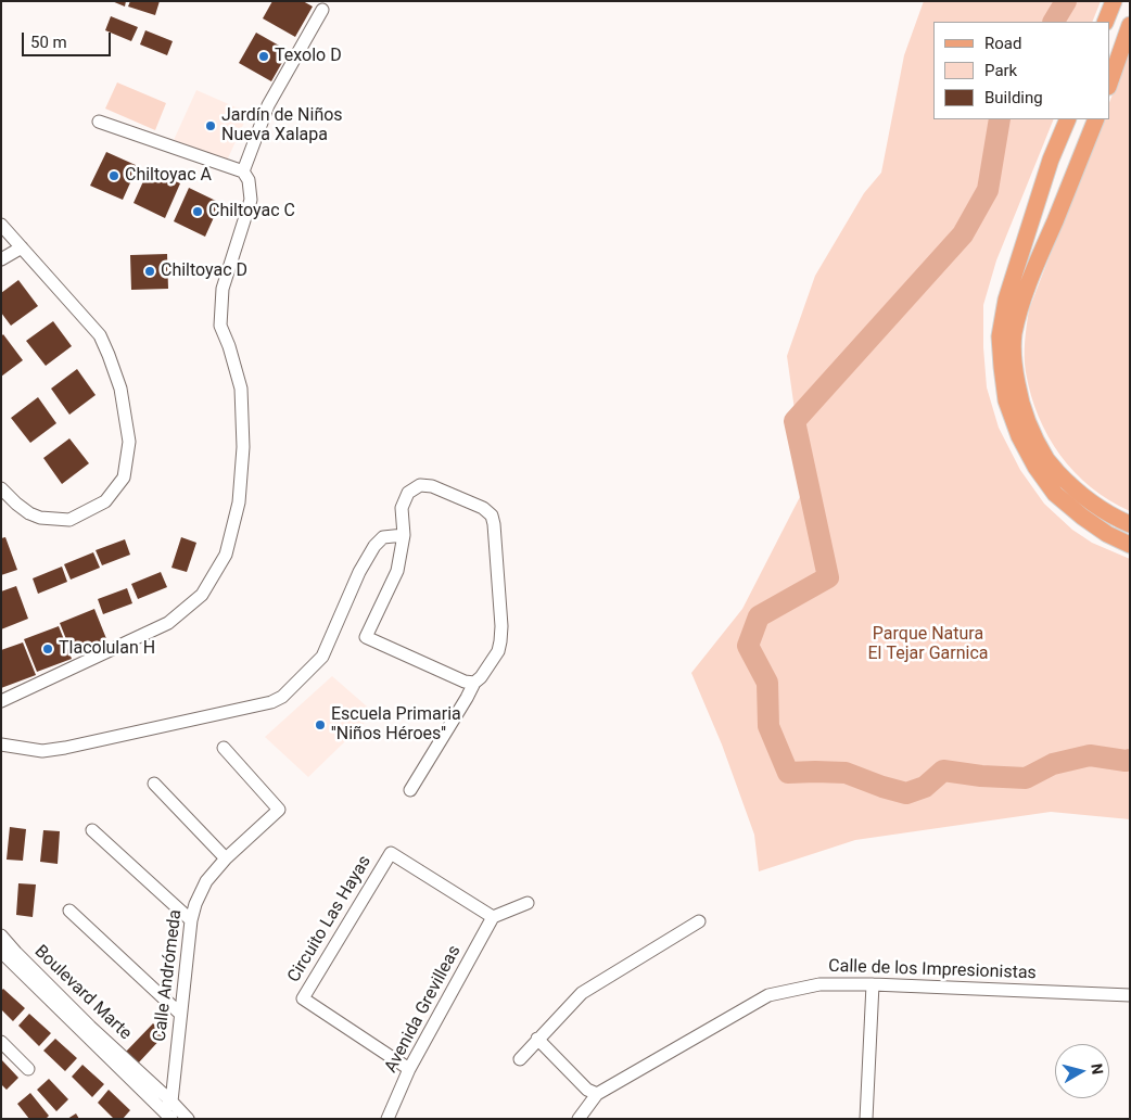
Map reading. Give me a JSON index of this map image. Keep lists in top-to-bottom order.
{
  "streets": {
    "street": [
      "Circuito Las Hayas",
      "Calle de los Impresionistas",
      "Calle Andrómeda",
      "Boulevard Marte",
      "Avenida Grevilleas"
    ]
  },
  "crossings": [
    ["Circuito Las Hayas", "Avenida Grevilleas"],
    ["Calle Andrómeda", "Boulevard Marte"]
  ],
  "parks": ["Parque Natura El Tejar Garnica"],
  "places": [
    "Texolo D",
    "Jardín de Niños Nueva Xalapa",
    "Chiltoyac A",
    "Chiltoyac C",
    "Chiltoyac D",
    "Tlacolulan H",
    "Escuela Primaria ''Niños Héroes''"
  ],
  "legend": ["Road", "Park", "Building"],
  "scale_bar": "50 m",
  "north": "right"
}
